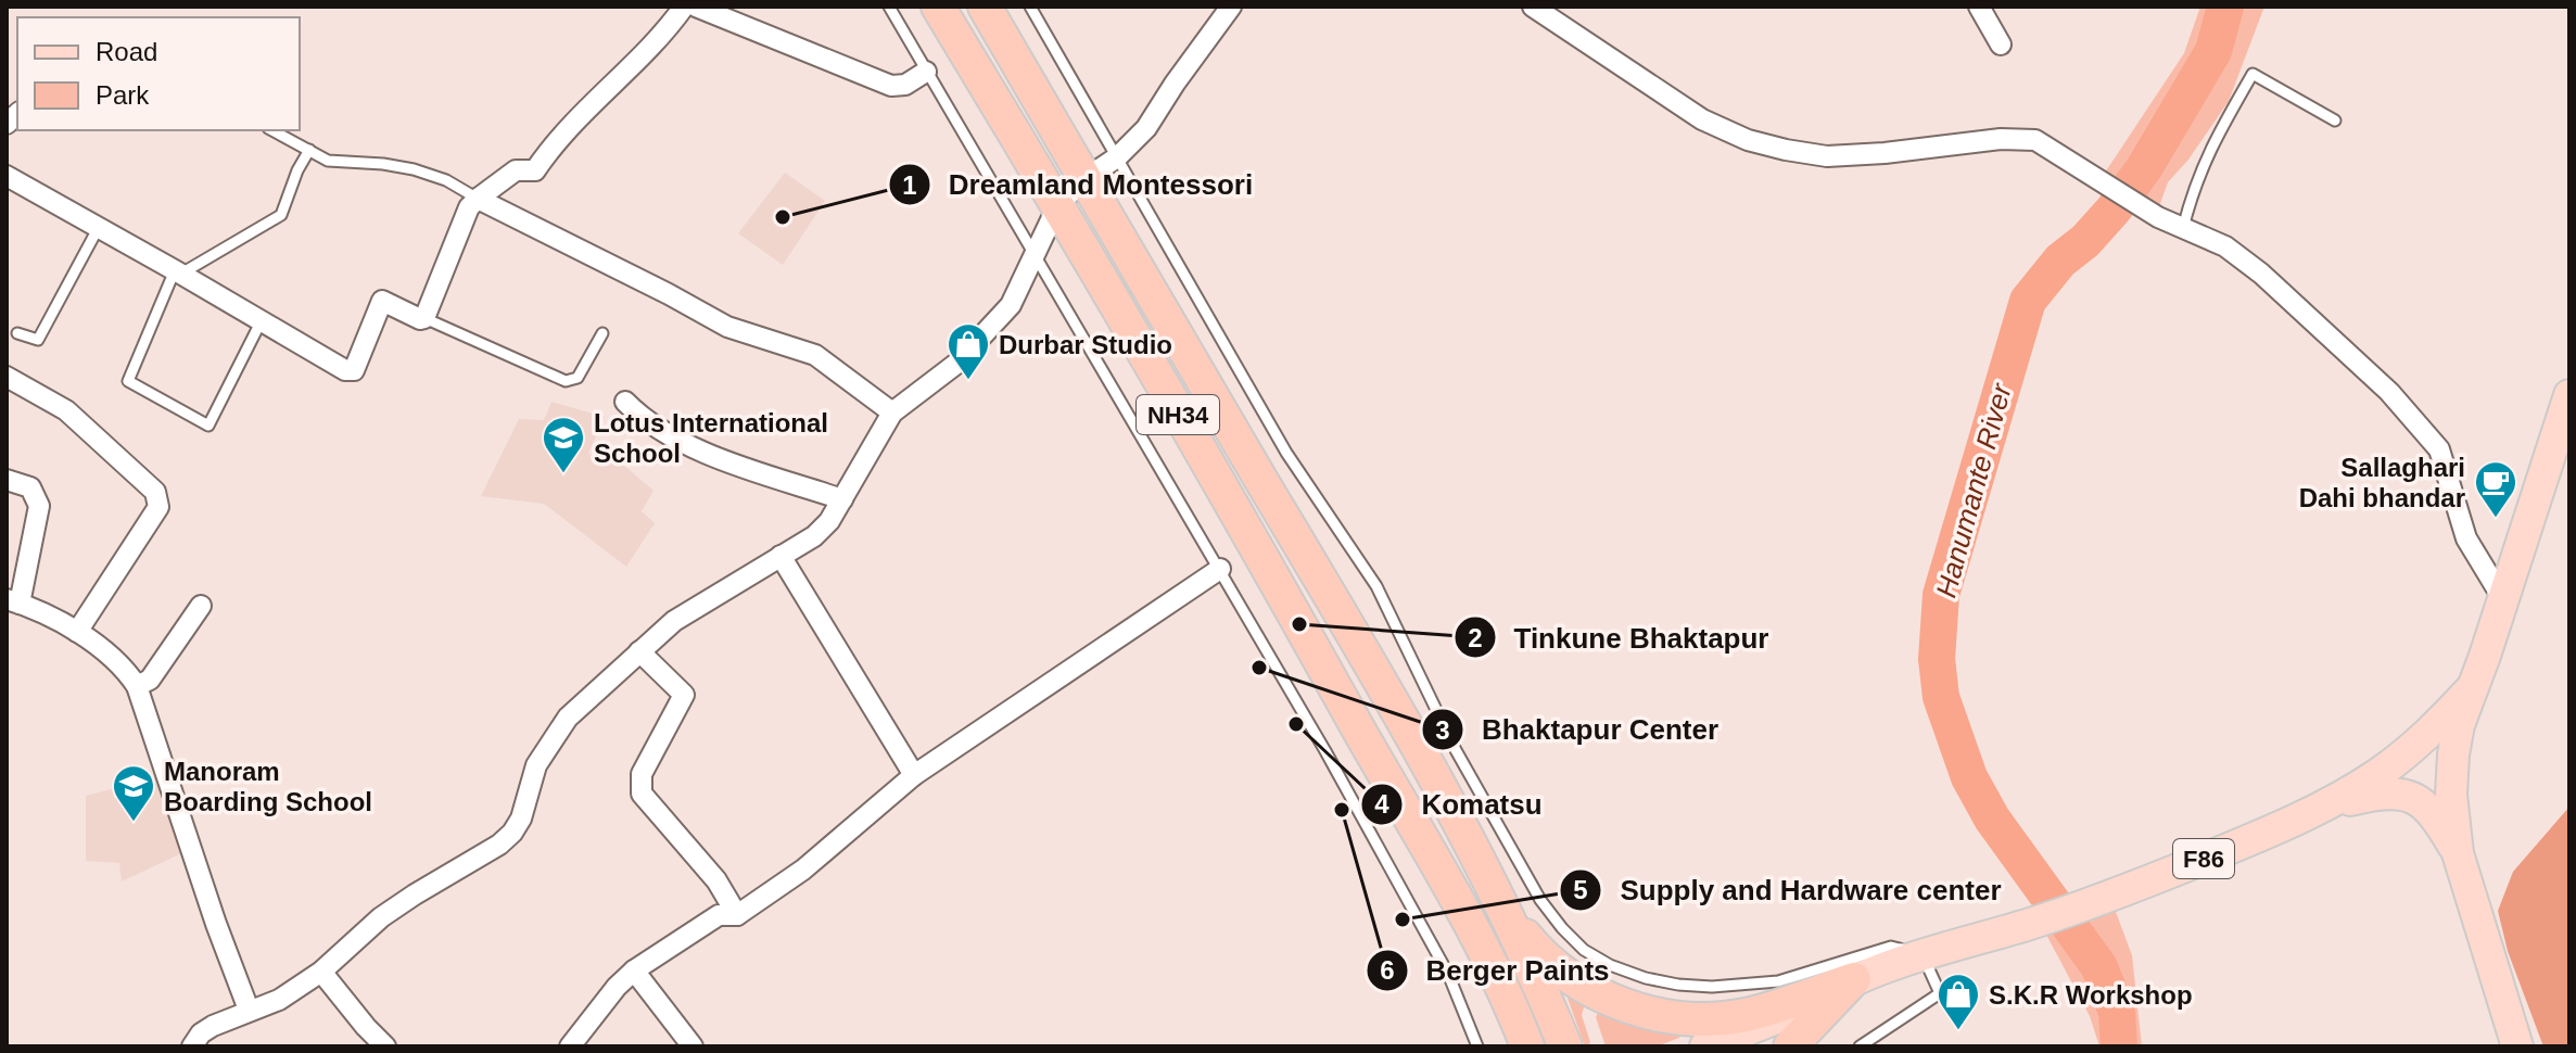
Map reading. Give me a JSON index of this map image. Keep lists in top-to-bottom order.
{
  "streets": {
    "highway": ["NH34"],
    "main road": ["F86"]
  },
  "water": ["Hanumante River"],
  "places": {
    "other": [
      "Dreamland Montessori",
      "Tinkune Bhaktapur",
      "Bhaktapur Center",
      "Komatsu",
      "Berger Paints",
      "Supply and Hardware center"
    ],
    "shop": ["Durbar Studio", "S.K.R Workshop"],
    "school or university": ["Lotus International School", "Manoram Boarding School"],
    "cafe": ["Sallaghari Dahi bhandar"]
  },
  "legend": ["Road", "Park"]
}
